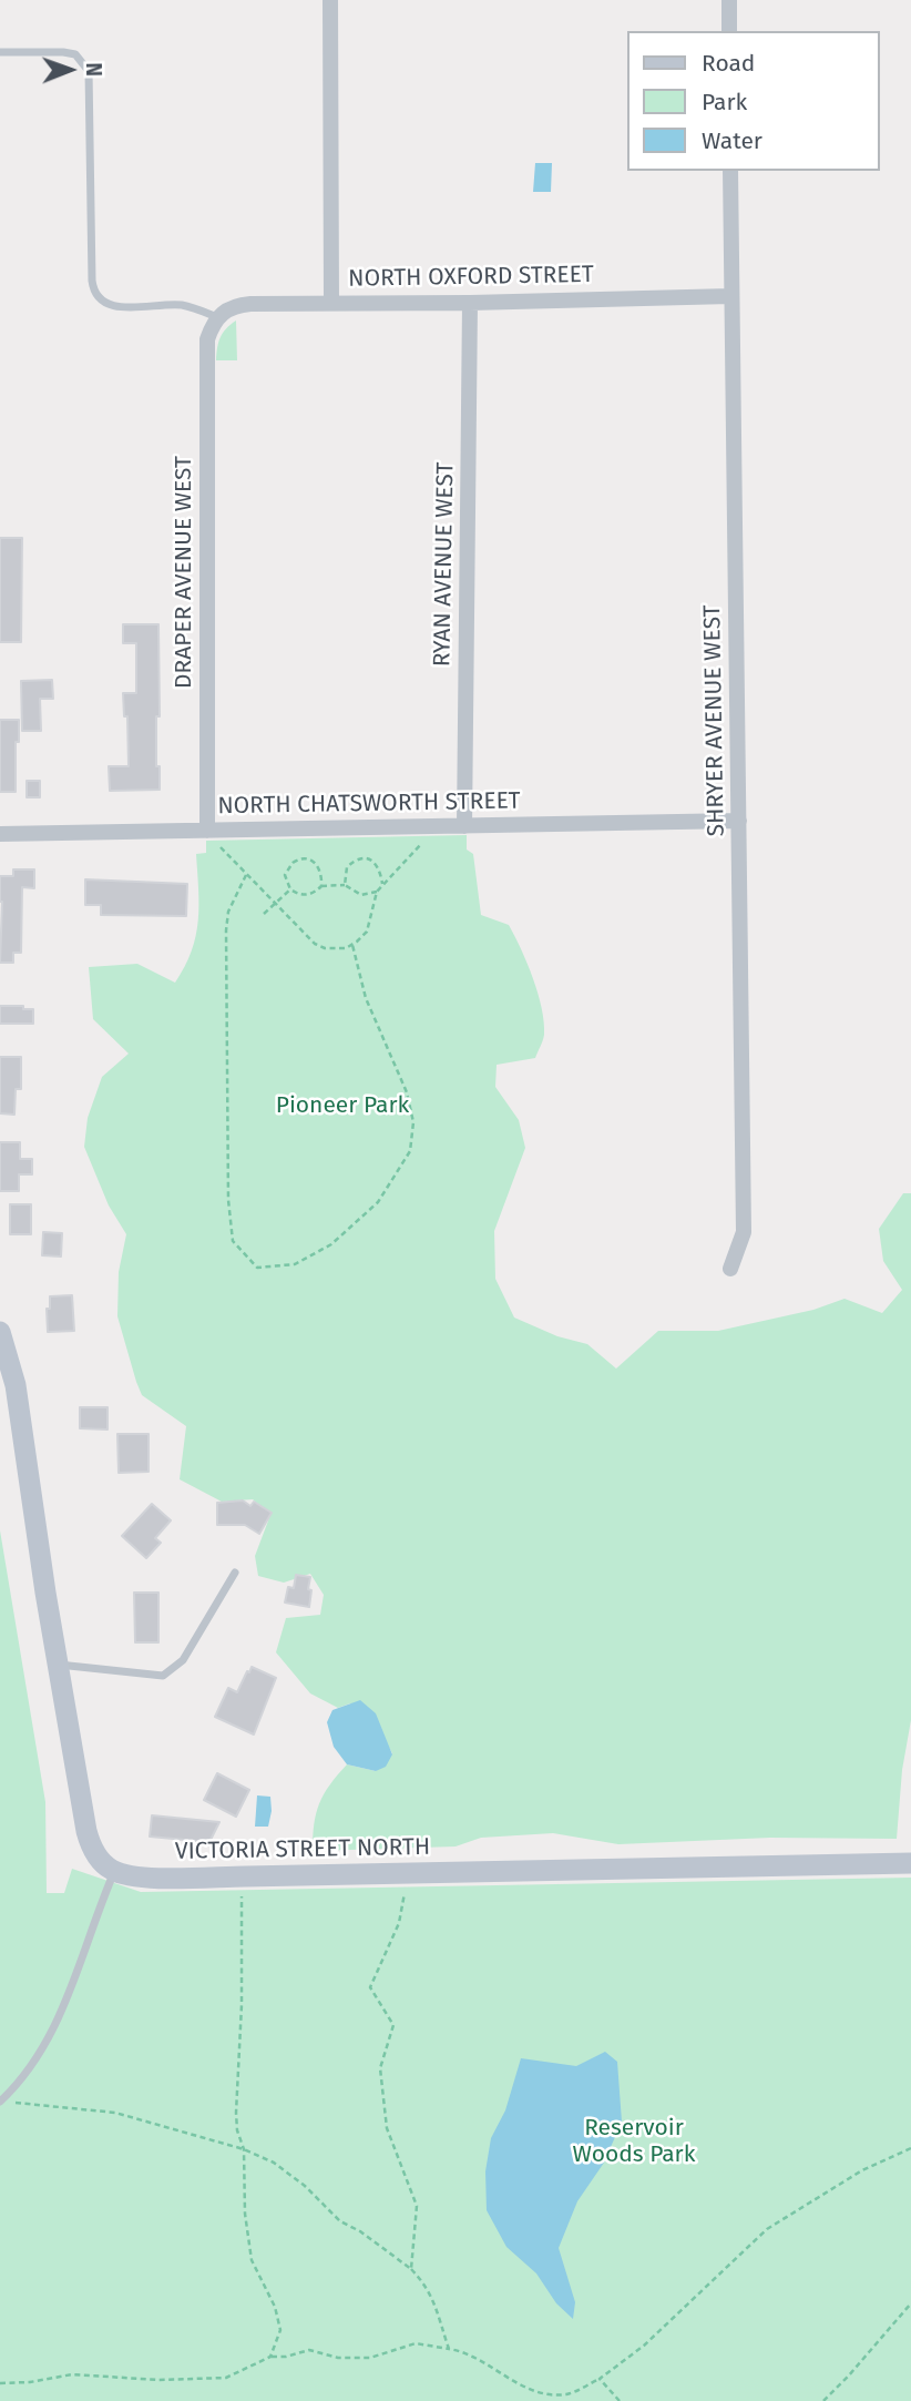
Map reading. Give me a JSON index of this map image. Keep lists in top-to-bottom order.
{
  "streets": {
    "street": [
      "NORTH OXFORD STREET",
      "RYAN AVENUE WEST",
      "DRAPER AVENUE WEST",
      "SHRYER AVENUE WEST",
      "NORTH CHATSWORTH STREET",
      "VICTORIA STREET NORTH"
    ]
  },
  "crossings": [
    ["NORTH OXFORD STREET", "RYAN AVENUE WEST"],
    ["NORTH OXFORD STREET", "DRAPER AVENUE WEST"],
    ["NORTH OXFORD STREET", "SHRYER AVENUE WEST"],
    ["RYAN AVENUE WEST", "NORTH CHATSWORTH STREET"],
    ["DRAPER AVENUE WEST", "NORTH CHATSWORTH STREET"],
    ["SHRYER AVENUE WEST", "NORTH CHATSWORTH STREET"]
  ],
  "parks": ["Pioneer Park", "Reservoir Woods Park"],
  "legend": ["Road", "Park", "Water"],
  "north": "right"
}
